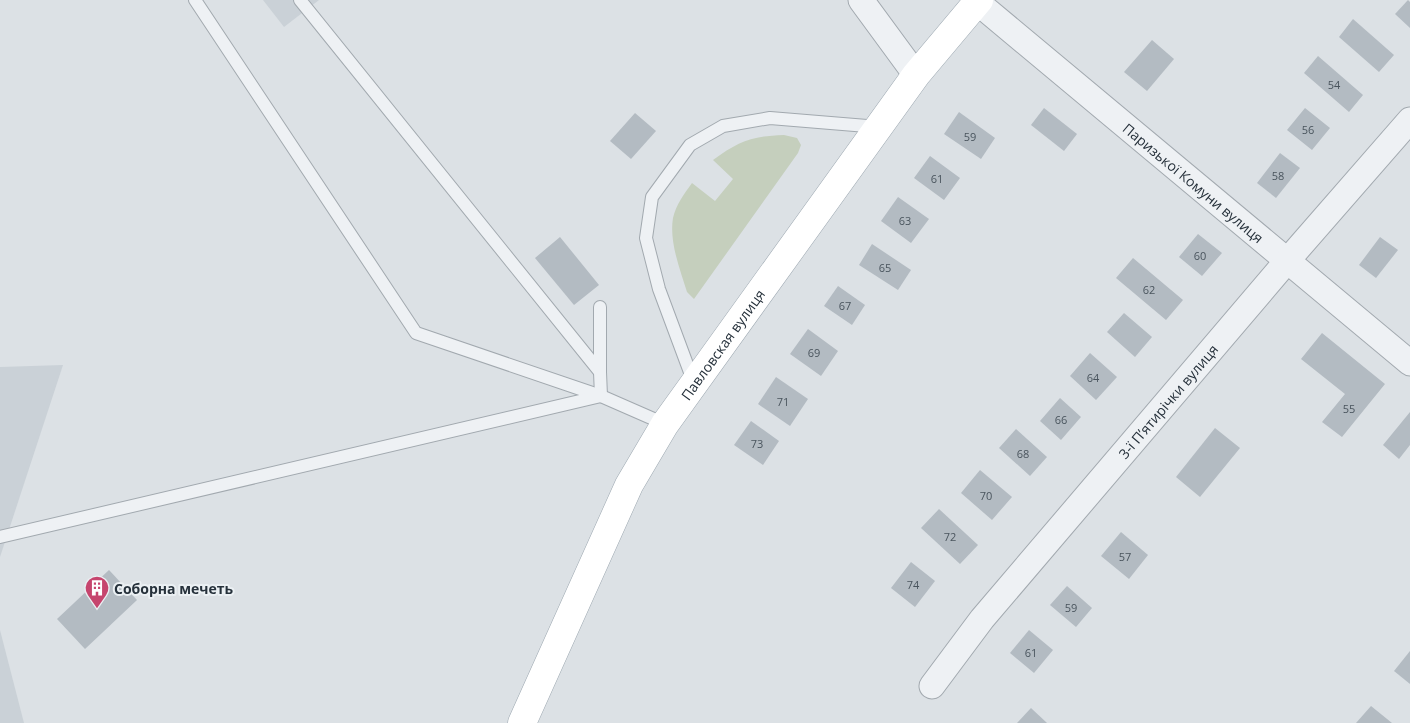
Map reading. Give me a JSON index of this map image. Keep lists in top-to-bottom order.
{
  "streets": {
    "main road": ["Павловская вулиця"],
    "street": ["Паризької Комуни вулиця", "3-ї П’ятирічки вулиця"]
  },
  "crossings": [
    ["Паризької Комуни вулиця", "Павловская вулиця"],
    ["Паризької Комуни вулиця", "3-ї П’ятирічки вулиця"]
  ],
  "places": {
    "building": ["Соборна мечеть"]
  },
  "house_numbers": [
    "54",
    "56",
    "59",
    "58",
    "61",
    "63",
    "60",
    "65",
    "62",
    "67",
    "69",
    "64",
    "71",
    "55",
    "66",
    "73",
    "68",
    "70",
    "72",
    "57",
    "74",
    "59",
    "61"
  ]
}
